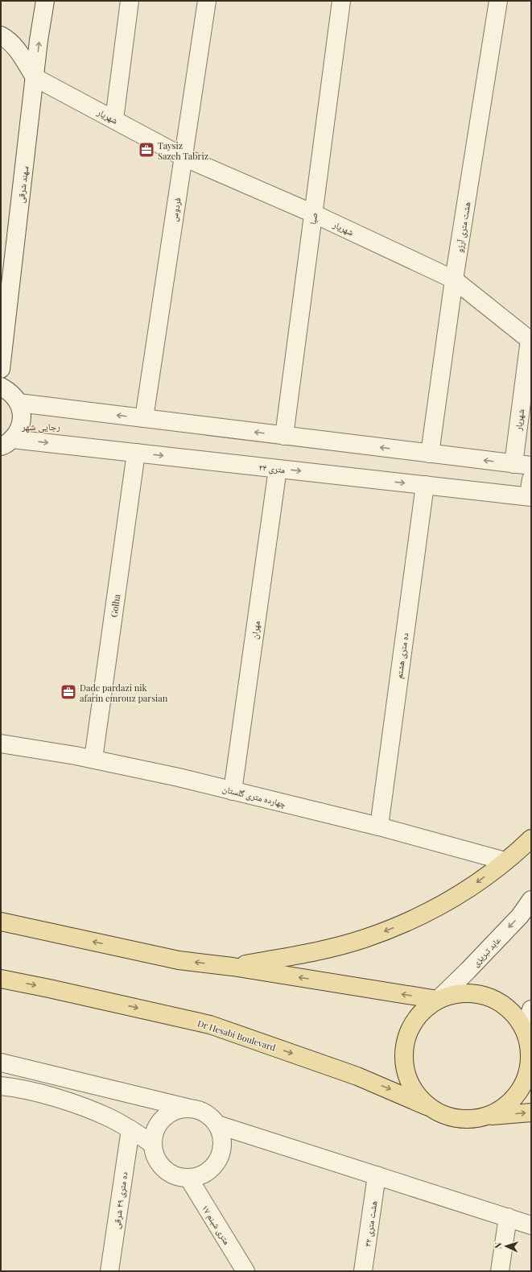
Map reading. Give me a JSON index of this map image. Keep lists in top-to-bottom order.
{
  "streets": {
    "main road": ["Dr Hesabi Boulevard"],
    "street": [
      "شهریار",
      "سهند شرقی",
      "فردوس",
      "صبا",
      "هشت متری آرزو",
      "۲۴ متری",
      "Golha",
      "مهران",
      "ده متری هشتم",
      "چهارده متری گلستان",
      "عابد تبریزی",
      "ده متری ۴۹ شرقی",
      "هشت متری ۳۲",
      "۱۷ متری شبنم"
    ]
  },
  "crossings": [
    ["شهریار", "سهند شرقی"],
    ["شهریار", "فردوس"],
    ["شهریار", "صبا"],
    ["شهریار", "هشت متری آرزو"],
    ["۲۴ متری", "Golha"],
    ["۲۴ متری", "مهران"],
    ["۲۴ متری", "ده متری هشتم"],
    ["Golha", "چهارده متری گلستان"],
    ["مهران", "چهارده متری گلستان"],
    ["ده متری هشتم", "چهارده متری گلستان"]
  ],
  "one_way": ["عابد تبریزی"],
  "districts": ["رجایی شهر"],
  "places": {
    "office": ["Taysiz Sazeh Tabriz", "Dade pardazi nik afarin emrouz parsian"]
  },
  "north": "left"
}
